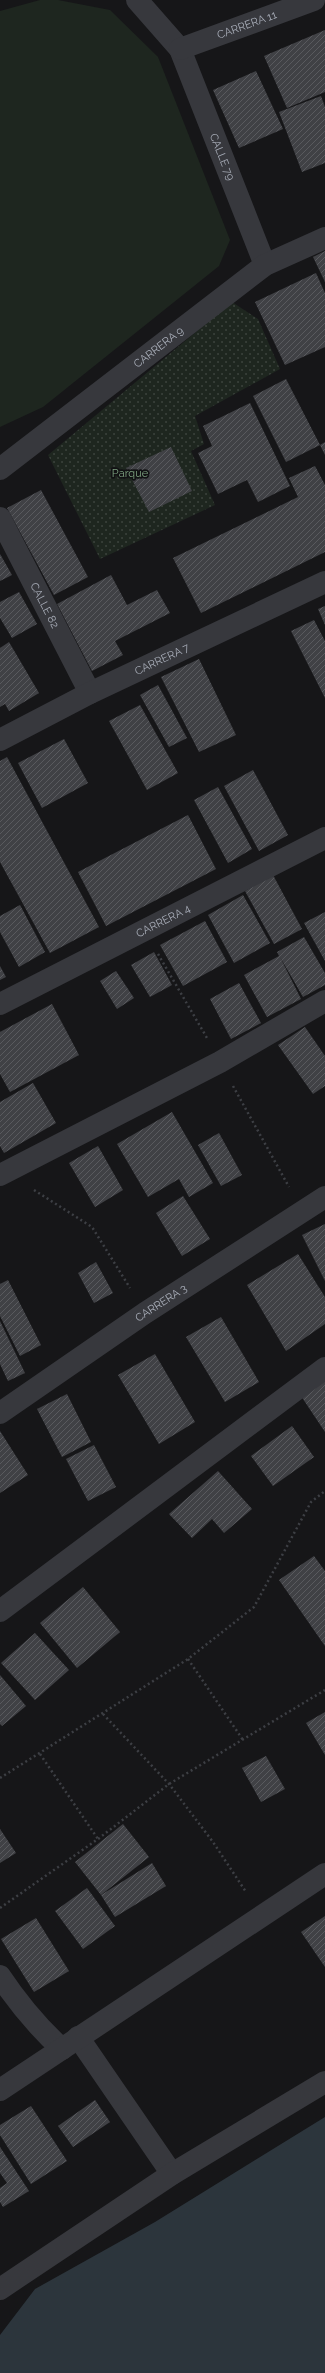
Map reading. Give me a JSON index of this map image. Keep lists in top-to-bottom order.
{
  "streets": {
    "street": [
      "CARRERA 11",
      "CALLE 79",
      "CARRERA 9",
      "CALLE 82",
      "CARRERA 7",
      "CARRERA 4",
      "CARRERA 3"
    ]
  },
  "crossings": [
    ["CARRERA 11", "CALLE 79"],
    ["CALLE 79", "CARRERA 9"],
    ["CALLE 82", "CARRERA 7"]
  ],
  "parks": ["Parque"]
}
